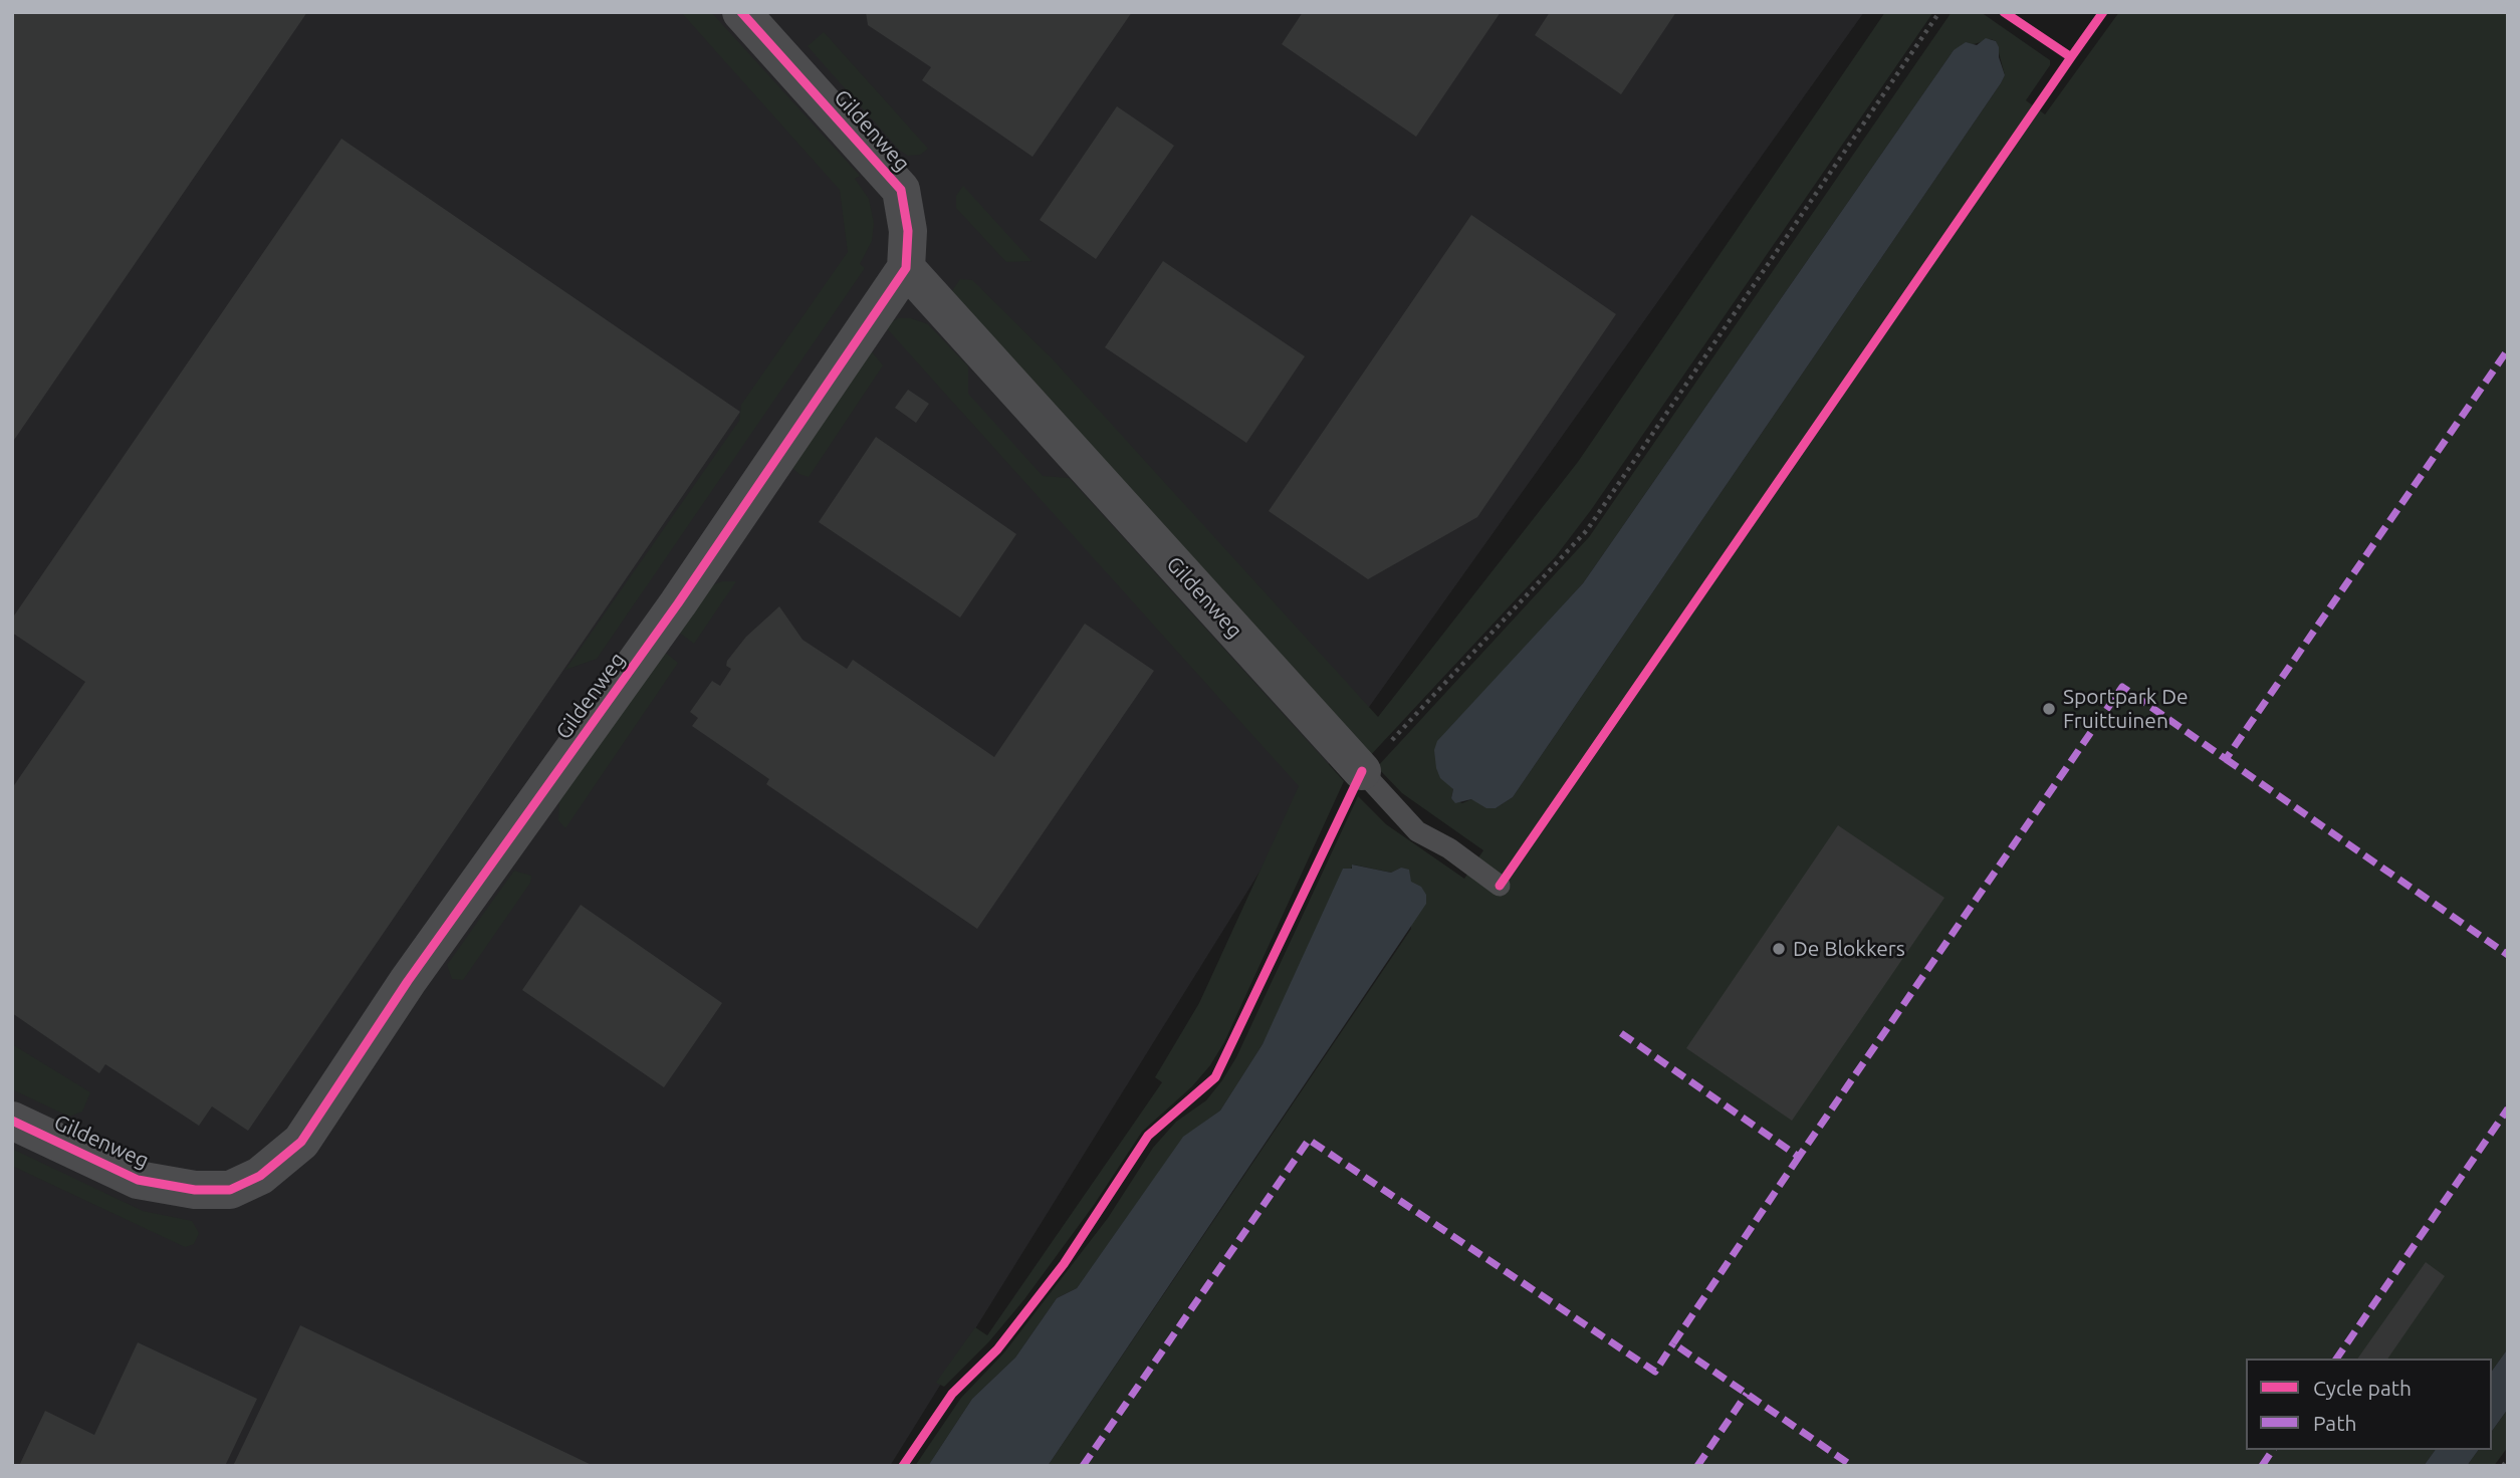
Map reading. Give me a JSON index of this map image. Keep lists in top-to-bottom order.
{
  "streets": {
    "street": ["Gildenweg"]
  },
  "places": ["Sportpark De Fruittuinen", "De Blokkers"],
  "legend": ["Cycle path", "Path"]
}
